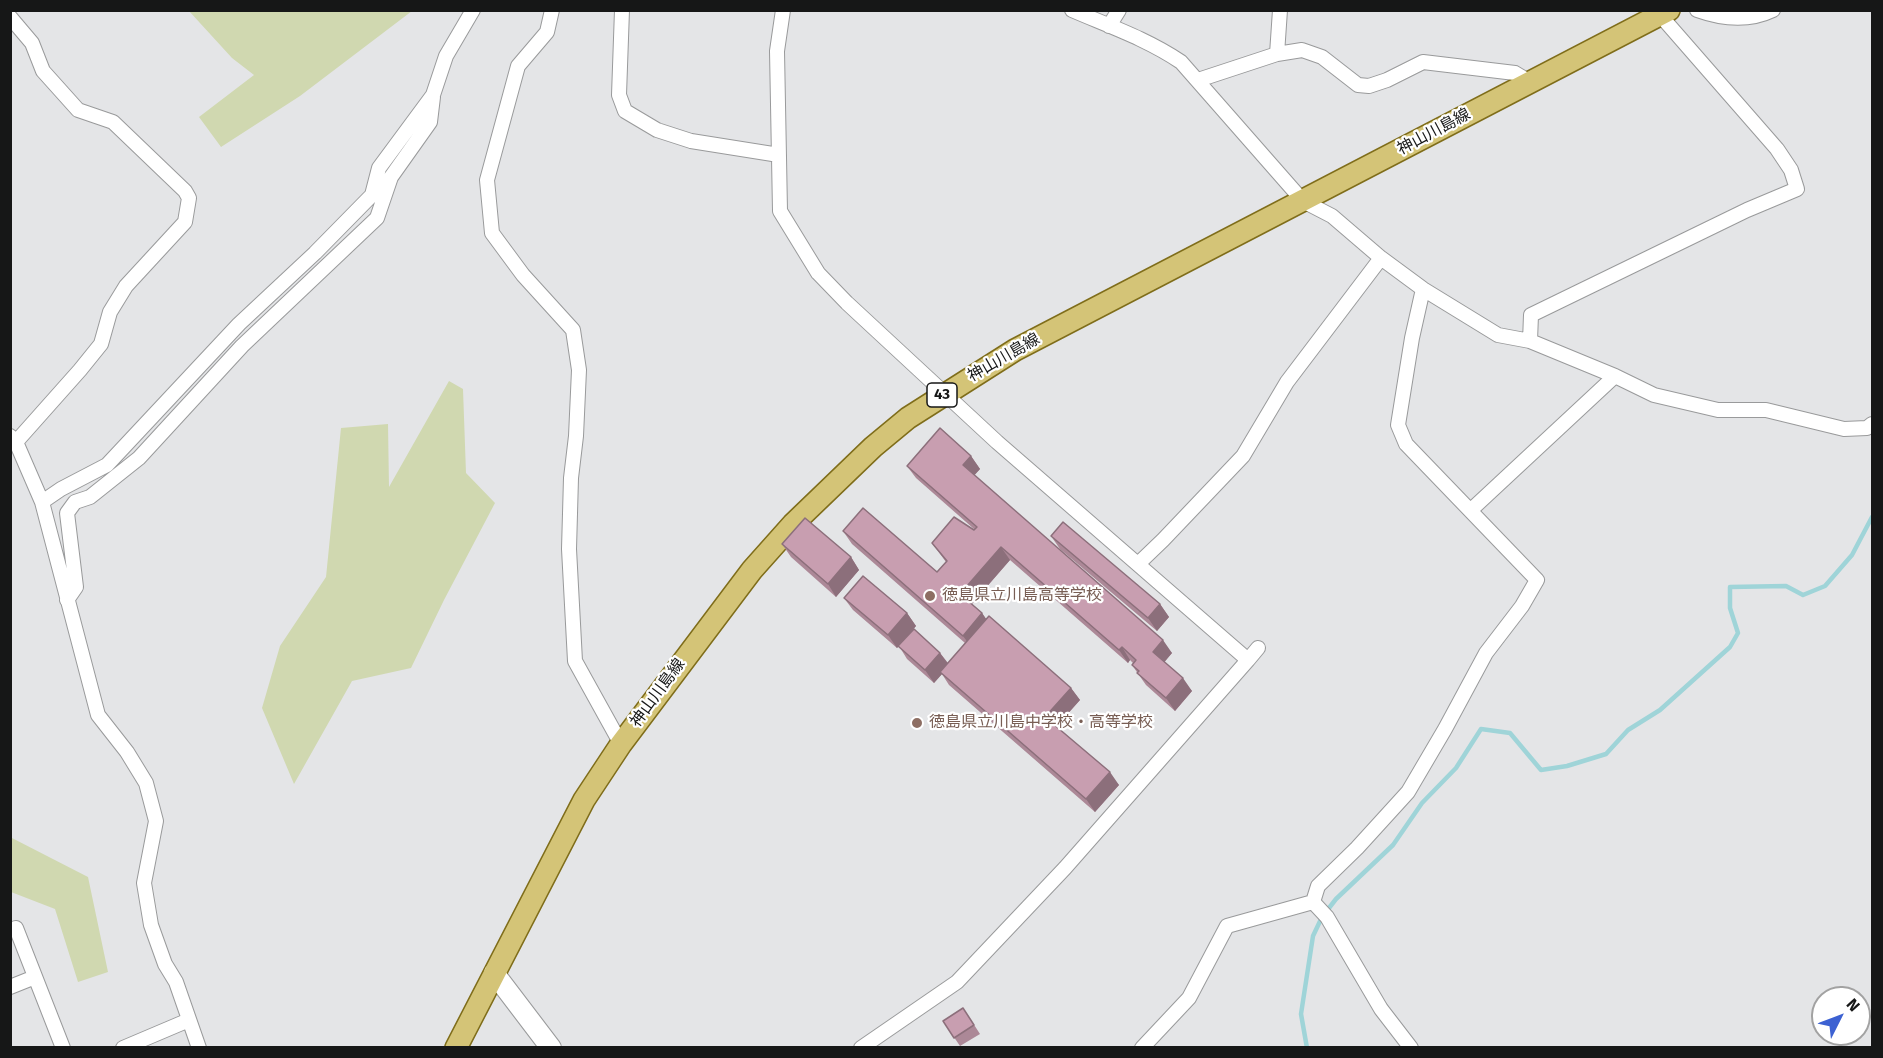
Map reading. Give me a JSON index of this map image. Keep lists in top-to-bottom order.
{
  "streets": {
    "main road": ["神山川島線", "43"]
  },
  "places": ["徳島県立川島高等学校", "徳島県立川島中学校・高等学校"],
  "north": "top right"
}
